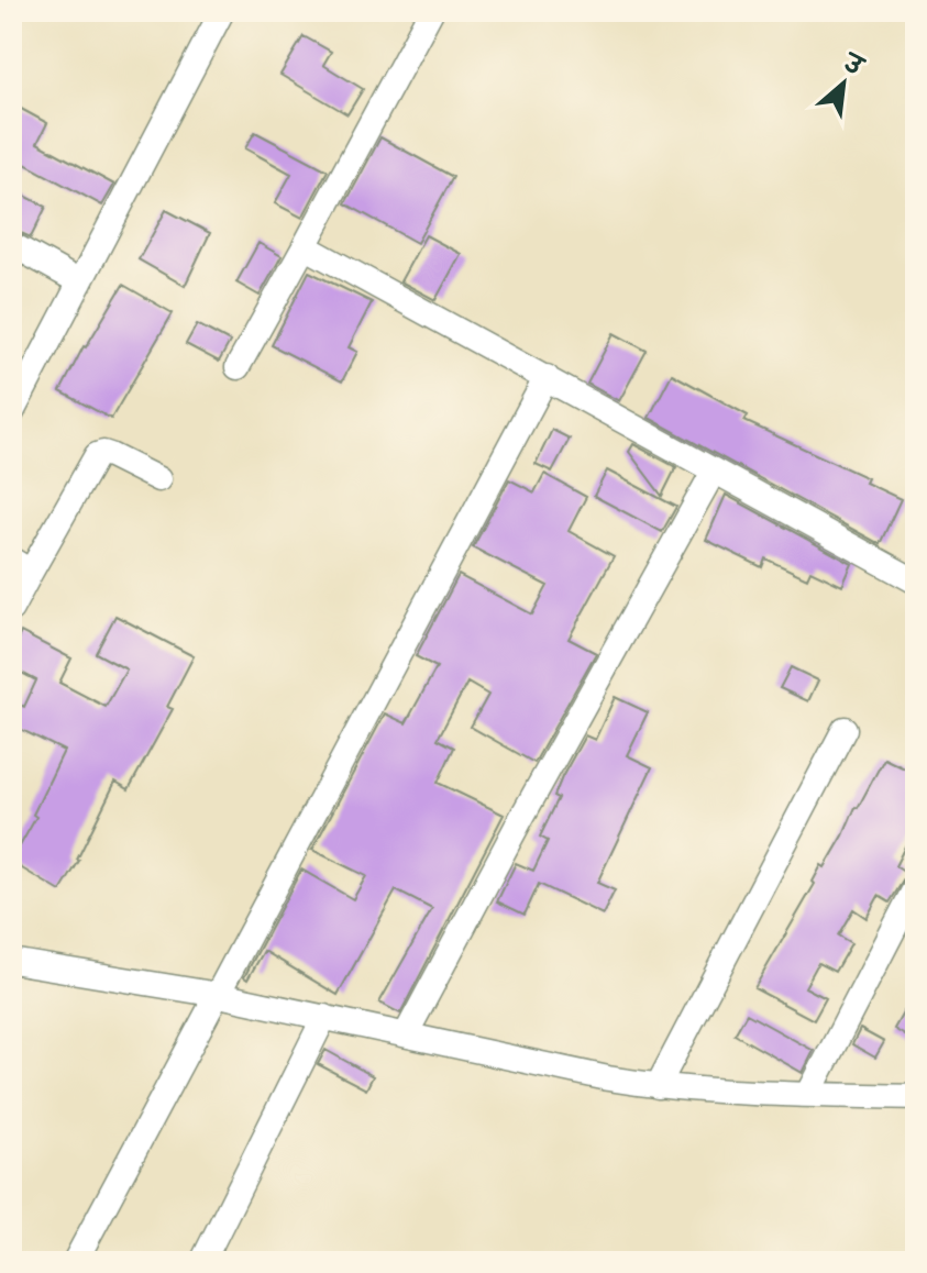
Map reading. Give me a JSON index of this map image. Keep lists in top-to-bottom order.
{
  "north": "top right"
}
